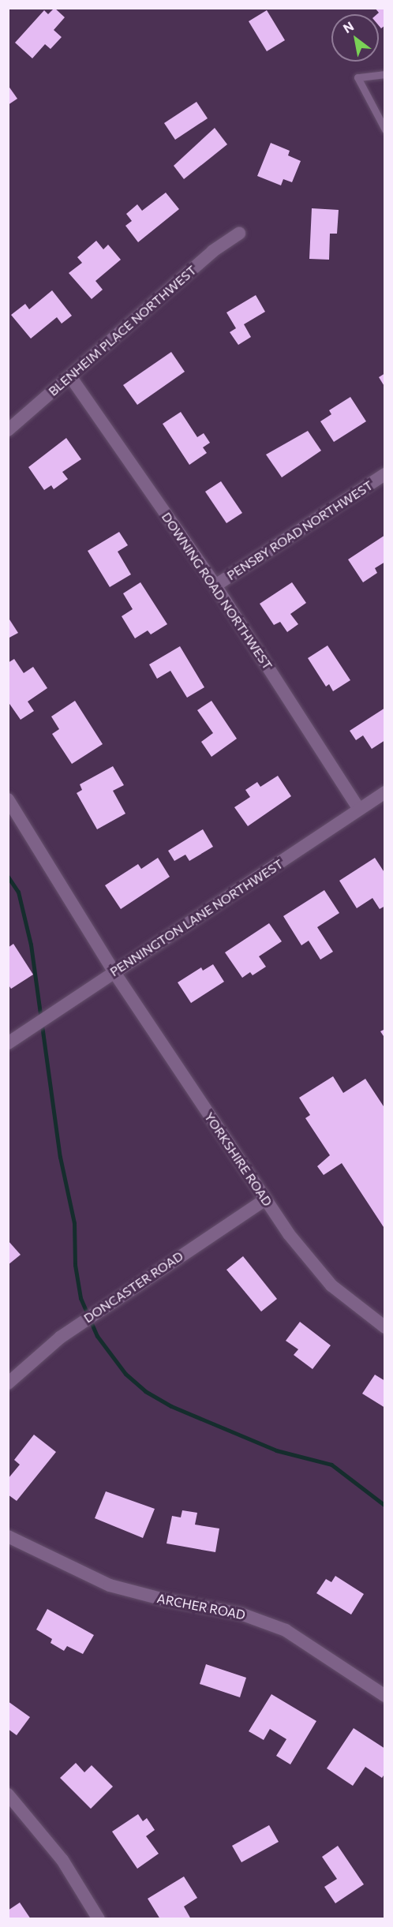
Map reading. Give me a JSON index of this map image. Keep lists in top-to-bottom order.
{
  "streets": {
    "street": [
      "BLENHEIM PLACE NORTHWEST",
      "PENSBY ROAD NORTHWEST",
      "DOWNING ROAD NORTHWEST",
      "PENNINGTON LANE NORTHWEST",
      "YORKSHIRE ROAD",
      "DONCASTER ROAD",
      "ARCHER ROAD"
    ]
  },
  "crossings": [
    ["BLENHEIM PLACE NORTHWEST", "DOWNING ROAD NORTHWEST"],
    ["PENSBY ROAD NORTHWEST", "DOWNING ROAD NORTHWEST"],
    ["DOWNING ROAD NORTHWEST", "PENNINGTON LANE NORTHWEST"],
    ["PENNINGTON LANE NORTHWEST", "YORKSHIRE ROAD"],
    ["YORKSHIRE ROAD", "DONCASTER ROAD"]
  ],
  "north": "top left"
}
